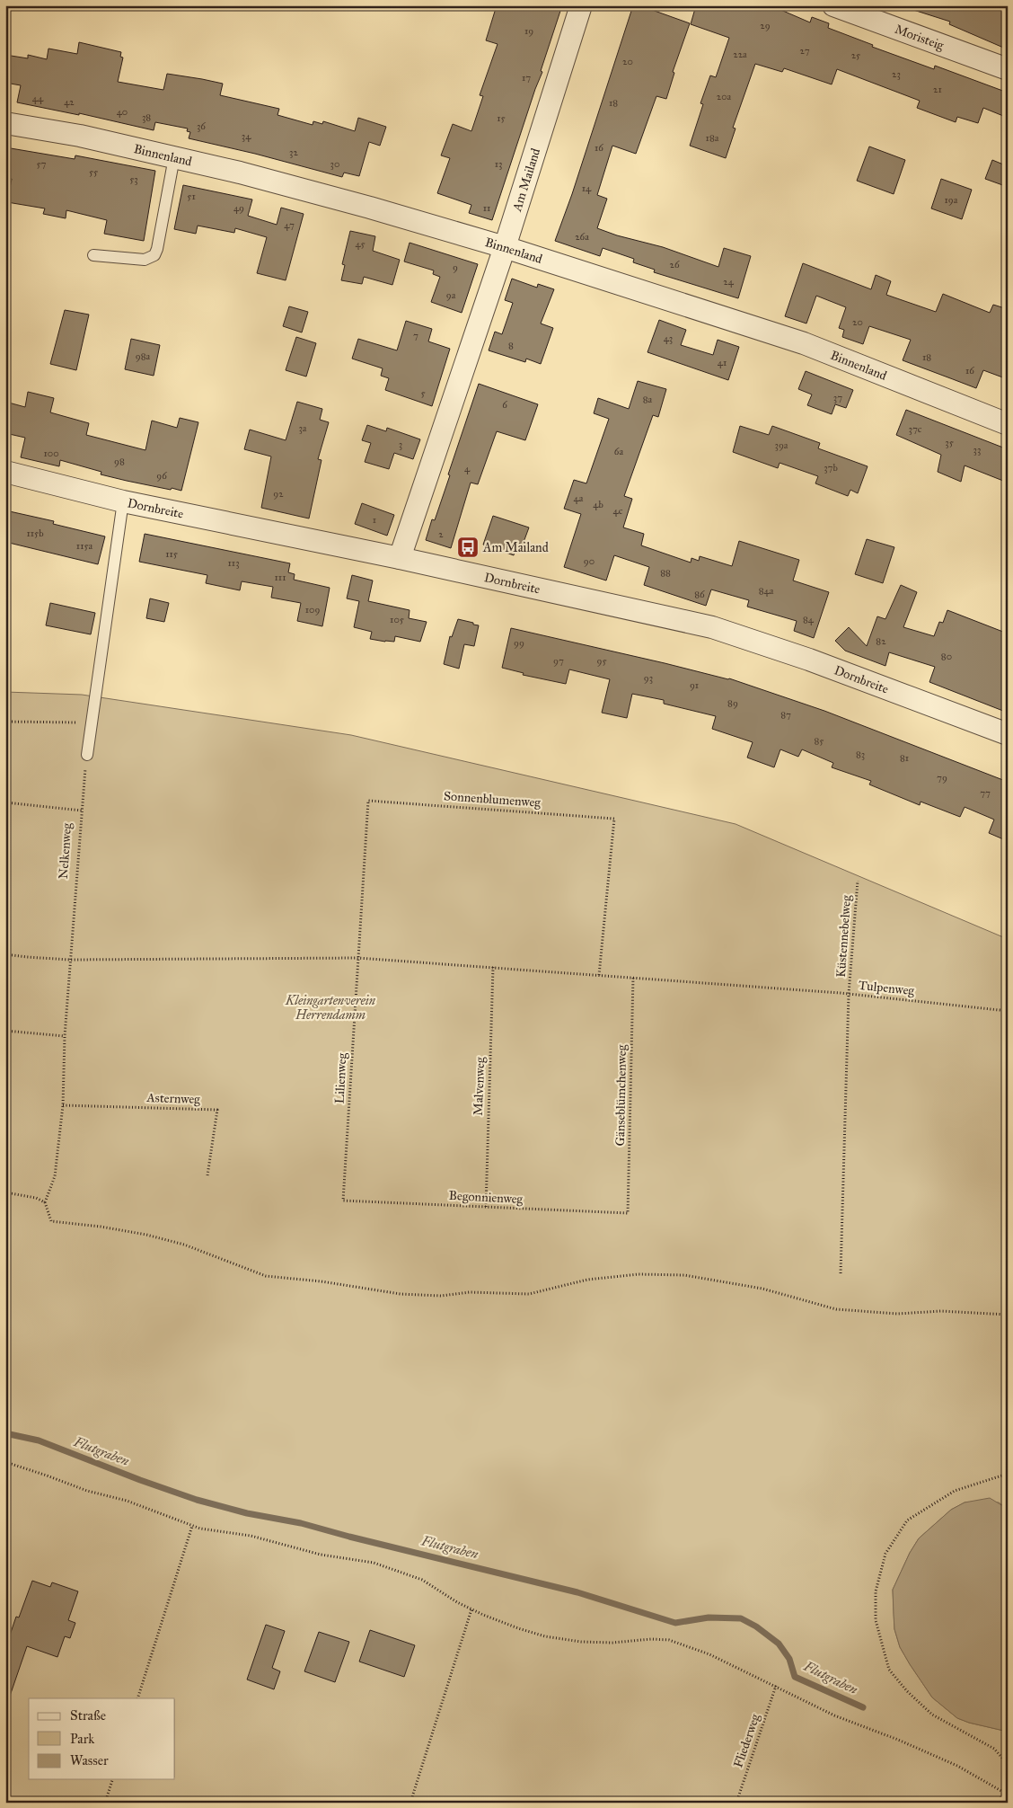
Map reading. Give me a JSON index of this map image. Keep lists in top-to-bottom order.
{
  "streets": {
    "street": [
      "Moristeig",
      "Binnenland",
      "Am Mailand",
      "Dornbreite"
    ],
    "path": [
      "Sonnenblumenweg",
      "Nelkenweg",
      "Küstennebelweg",
      "Tulpenweg",
      "Lilienweg",
      "Malvenweg",
      "Gänseblümchenweg",
      "Asternweg",
      "Begonnienweg",
      "Fliederweg"
    ]
  },
  "crossings": [
    ["Binnenland", "Am Mailand"],
    ["Am Mailand", "Dornbreite"],
    ["Sonnenblumenweg", "Tulpenweg"],
    ["Sonnenblumenweg", "Lilienweg"],
    ["Nelkenweg", "Tulpenweg"],
    ["Nelkenweg", "Asternweg"],
    ["Küstennebelweg", "Tulpenweg"],
    ["Tulpenweg", "Lilienweg"],
    ["Tulpenweg", "Malvenweg"],
    ["Tulpenweg", "Gänseblümchenweg"],
    ["Lilienweg", "Begonnienweg"],
    ["Malvenweg", "Begonnienweg"],
    ["Gänseblümchenweg", "Begonnienweg"]
  ],
  "water": ["Flutgraben"],
  "parks": ["Kleingartenverein Herrendamm"],
  "places": {
    "bus stop": ["Am Mailand"]
  },
  "house_numbers": [
    "29",
    "19",
    "27",
    "22a",
    "25",
    "20",
    "23",
    "17",
    "21",
    "20a",
    "44",
    "42",
    "18",
    "40",
    "38",
    "15",
    "36",
    "34",
    "18a",
    "16",
    "32",
    "57",
    "30",
    "13",
    "55",
    "53",
    "14",
    "51",
    "19a",
    "49",
    "11",
    "47",
    "26a",
    "45",
    "26",
    "9",
    "24",
    "9a",
    "20",
    "7",
    "43",
    "8",
    "98a",
    "18",
    "41",
    "16",
    "5",
    "37",
    "8a",
    "6",
    "3a",
    "37c",
    "35",
    "3",
    "39a",
    "33",
    "6a",
    "100",
    "98",
    "37b",
    "4",
    "96",
    "92",
    "4a",
    "4b",
    "4c",
    "1",
    "115b",
    "2",
    "115a",
    "115",
    "90",
    "113",
    "88",
    "111",
    "84a",
    "86",
    "109",
    "105",
    "84",
    "82",
    "99",
    "80",
    "97",
    "95",
    "93",
    "91",
    "89",
    "87",
    "85",
    "83",
    "81",
    "79",
    "77"
  ],
  "legend": ["Straße", "Park", "Wasser"]
}
